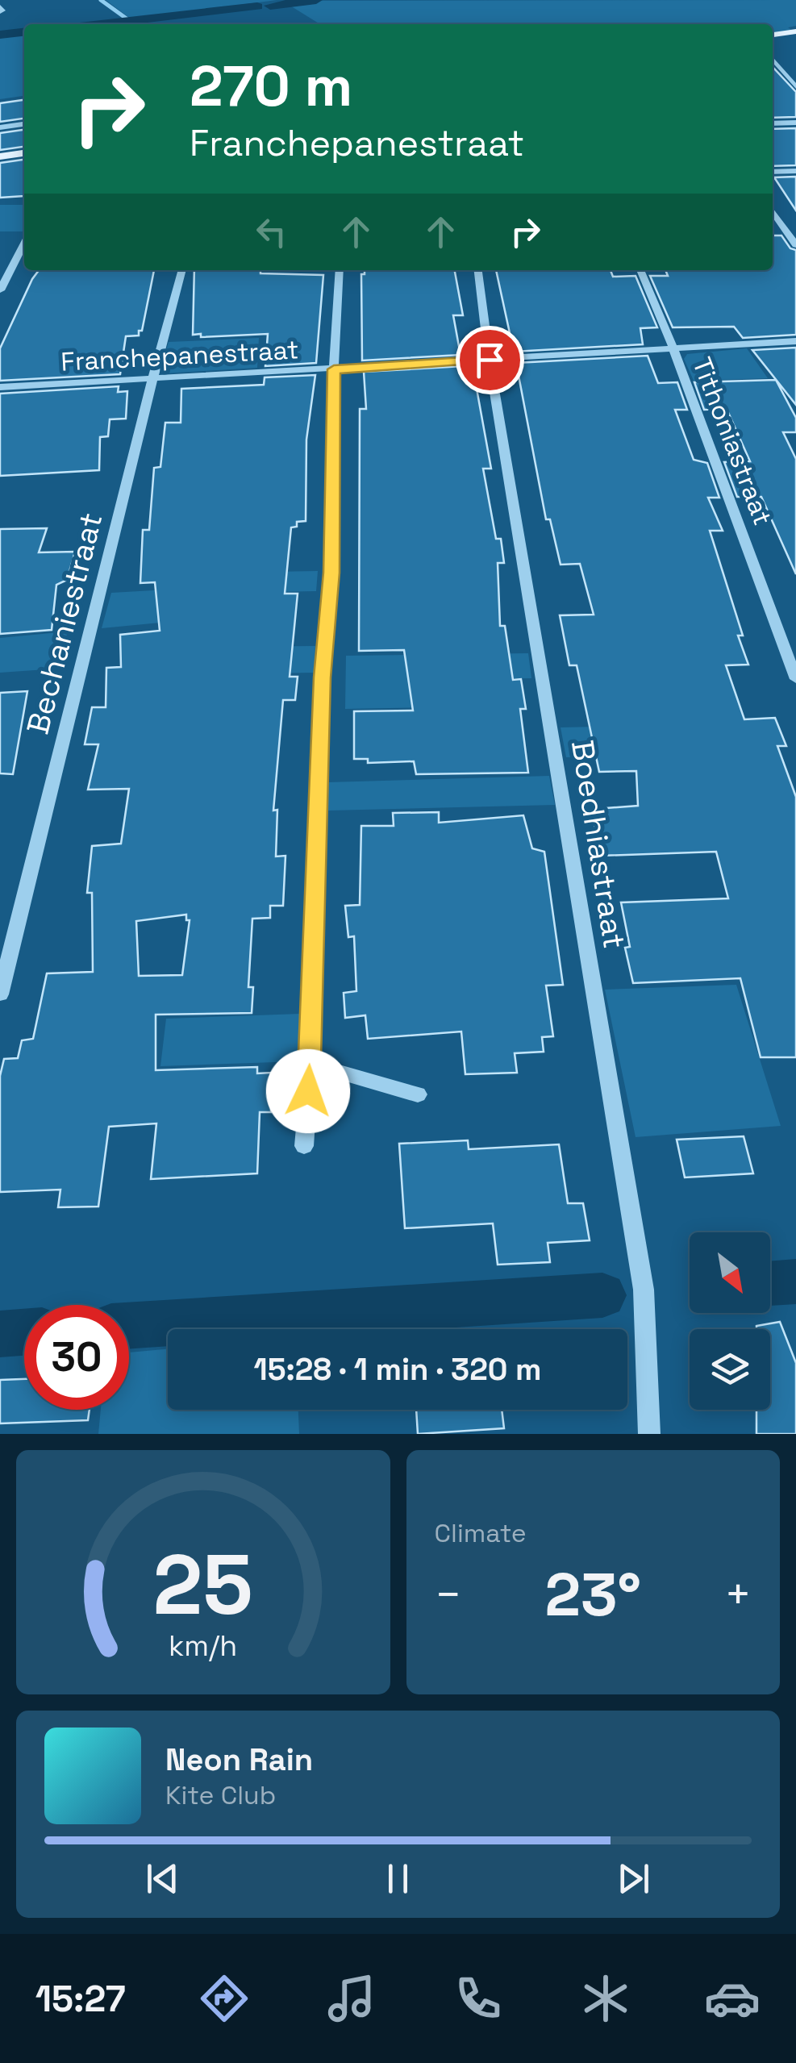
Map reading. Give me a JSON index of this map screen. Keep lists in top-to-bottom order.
{
  "streets": {
    "street": [
      "Franchepanestraat",
      "Tithoniastraat",
      "Bechaniestraat",
      "Boedhiastraat"
    ]
  },
  "crossings": [
    ["Franchepanestraat", "Tithoniastraat"],
    ["Franchepanestraat", "Bechaniestraat"],
    ["Franchepanestraat", "Boedhiastraat"]
  ],
  "north": "bottom right",
  "page": {
    "turn": ["270 m", "Franchepanestraat"],
    "limit": "30",
    "trip": "15:28 · 1 min · 320 m",
    "tile": "Climate",
    "heat": ["−", "23°", "+"],
    "song": ["Neon Rain", "Kite Club"],
    "tabs": "15:27",
    "gauge": ["25", "km/h"]
  }
}
